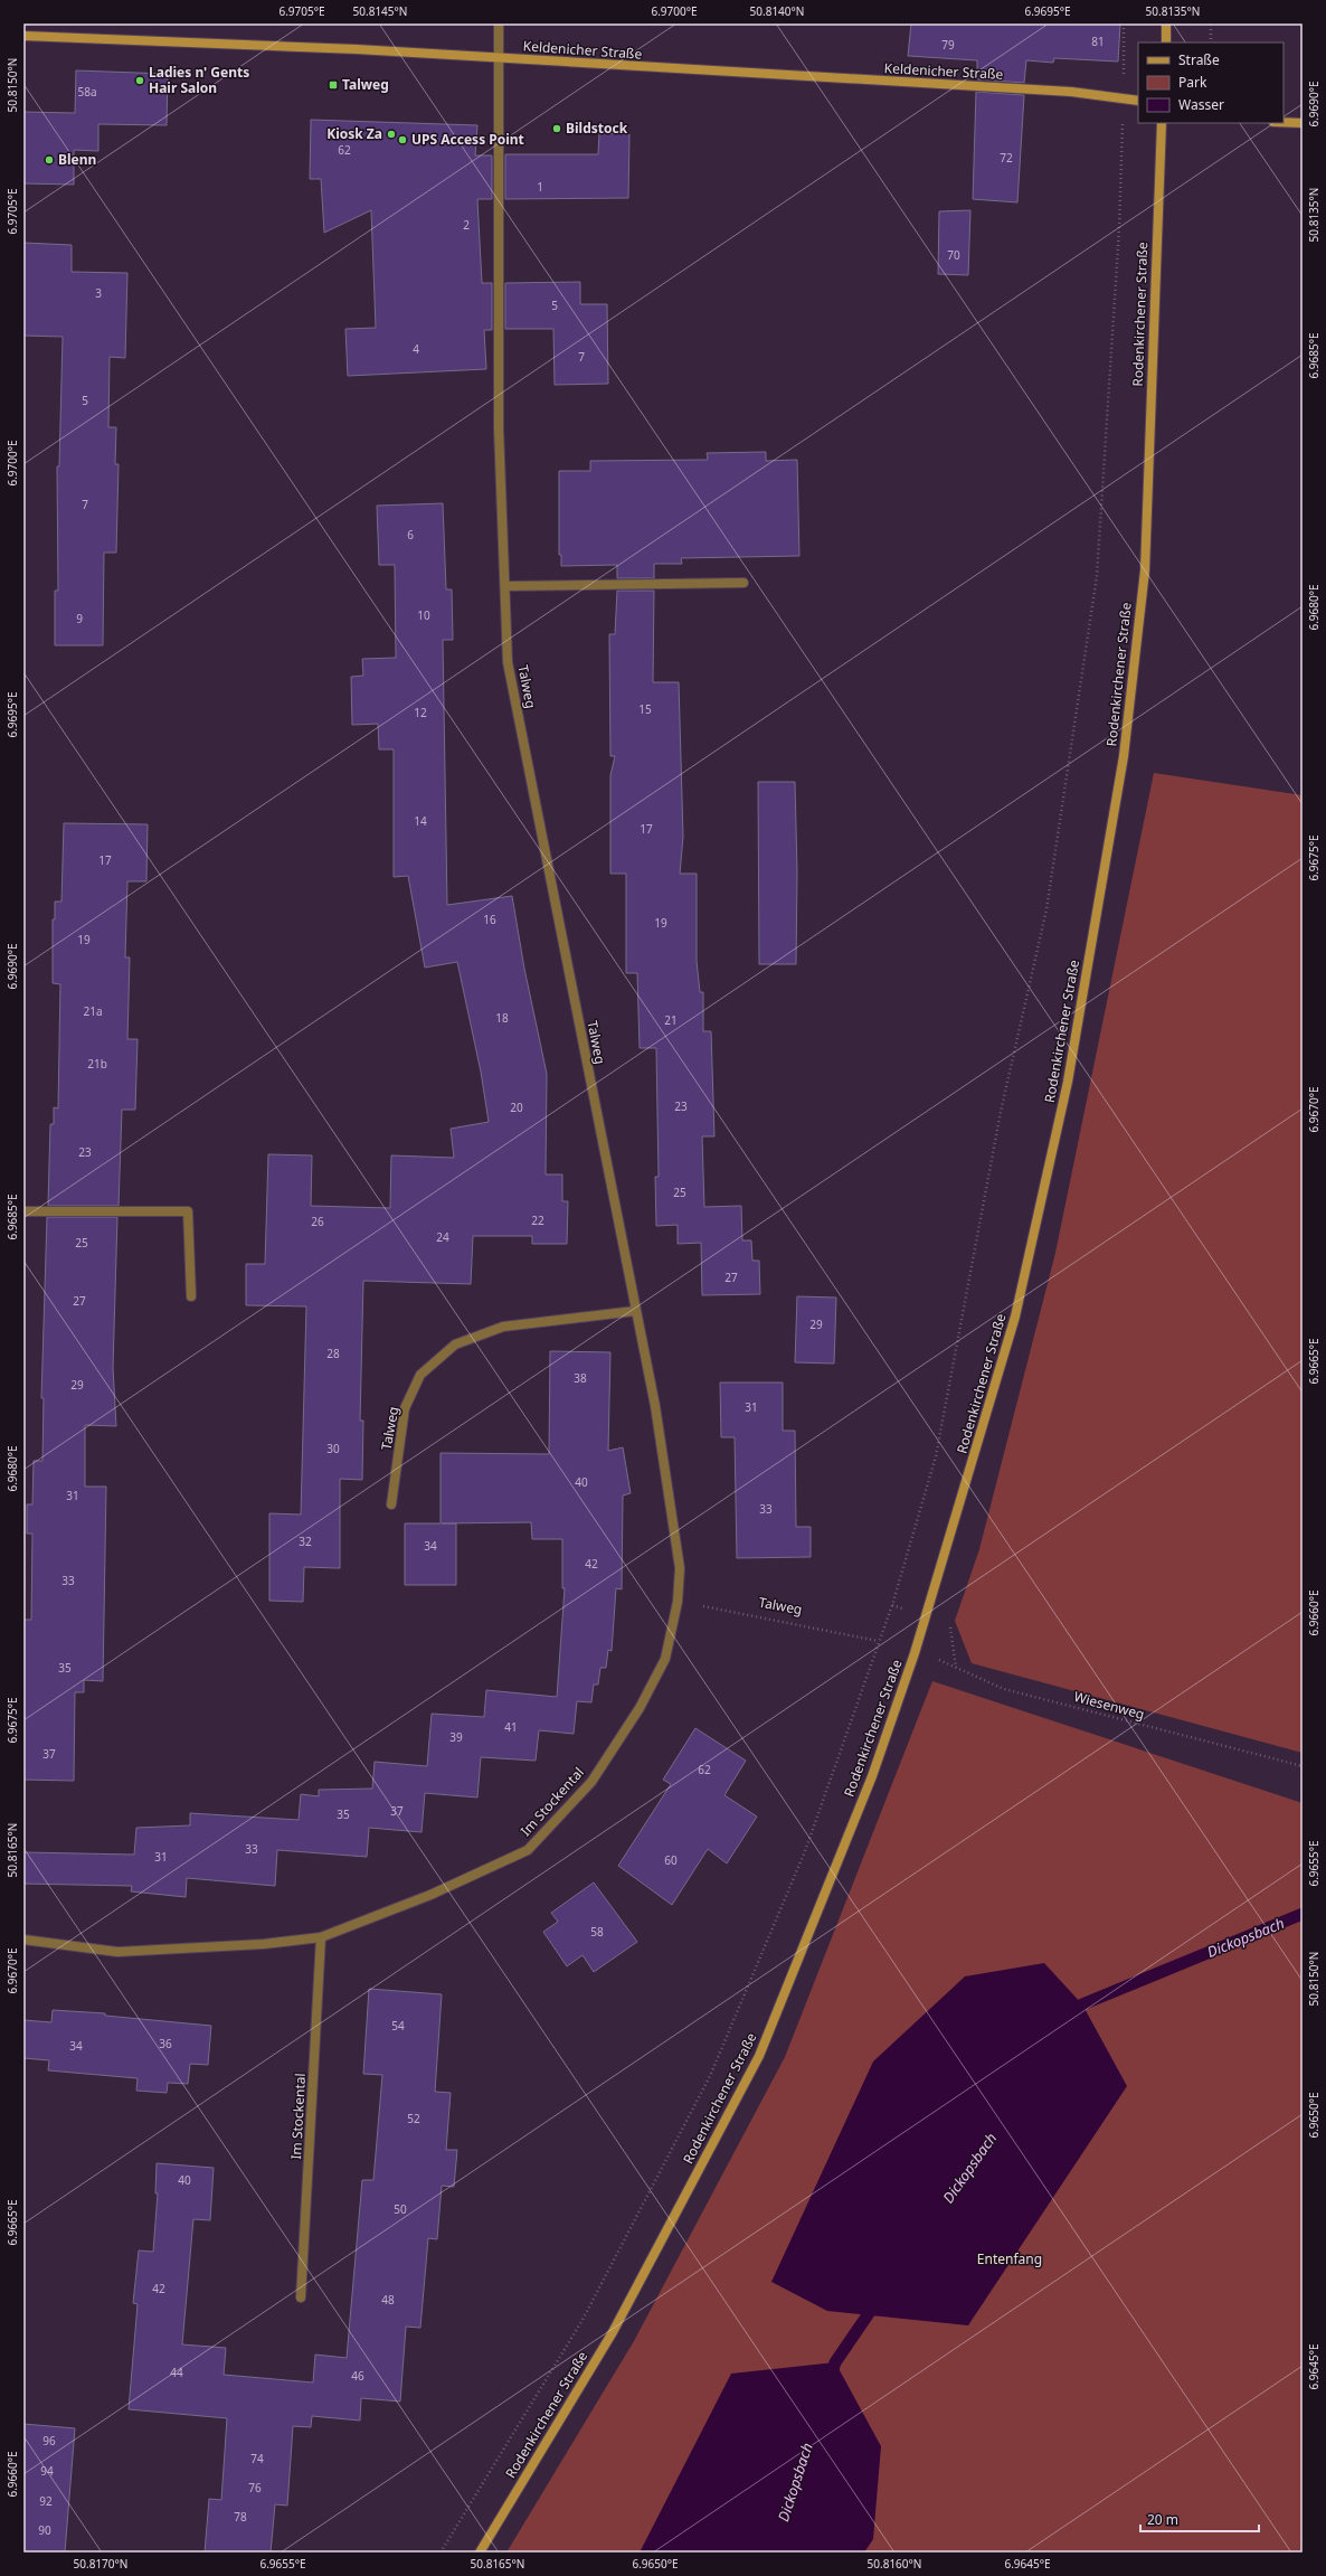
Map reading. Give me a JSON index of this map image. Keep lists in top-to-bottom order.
{
  "streets": {
    "main road": ["Keldenicher Straße", "Rodenkirchener Straße"],
    "street": ["Talweg", "Im Stockental"],
    "path": ["Wiesenweg"]
  },
  "crossings": [
    ["Keldenicher Straße", "Talweg"],
    ["Rodenkirchener Straße", "Wiesenweg"],
    ["Talweg", "Im Stockental"]
  ],
  "water": ["Dickopsbach"],
  "parks": ["Entenfang"],
  "places": {
    "other": [
      "Ladies n' Gents Hair Salon",
      "Bildstock",
      "Kiosk Za",
      "UPS Access Point",
      "Blenn"
    ],
    "transit": ["Talweg"]
  },
  "house_numbers": [
    "81",
    "79",
    "58a",
    "62",
    "72",
    "1",
    "2",
    "70",
    "3",
    "5",
    "4",
    "7",
    "5",
    "7",
    "6",
    "10",
    "9",
    "15",
    "12",
    "14",
    "17",
    "17",
    "16",
    "19",
    "19",
    "21a",
    "18",
    "21",
    "21b",
    "23",
    "20",
    "23",
    "25",
    "22",
    "26",
    "24",
    "25",
    "27",
    "27",
    "29",
    "28",
    "38",
    "29",
    "31",
    "30",
    "40",
    "31",
    "33",
    "32",
    "34",
    "42",
    "33",
    "35",
    "41",
    "39",
    "37",
    "62",
    "37",
    "35",
    "33",
    "31",
    "60",
    "58",
    "54",
    "36",
    "34",
    "52",
    "40",
    "50",
    "42",
    "48",
    "44",
    "46",
    "96",
    "74",
    "94",
    "76",
    "92",
    "78",
    "90"
  ],
  "legend": ["Straße", "Park", "Wasser"],
  "scale_bar": "20 m",
  "coordinates": [
    "6.9705°E",
    "50.8145°N",
    "6.9700°E",
    "50.8140°N",
    "6.9695°E",
    "50.8135°N",
    "50.8150°N",
    "6.9690°E",
    "6.9685°E",
    "6.9680°E",
    "6.9675°E",
    "6.9670°E",
    "6.9665°E",
    "6.9660°E",
    "50.8165°N",
    "6.9655°E",
    "6.9650°E",
    "6.9645°E",
    "50.8170°N",
    "50.8160°N"
  ]
}
